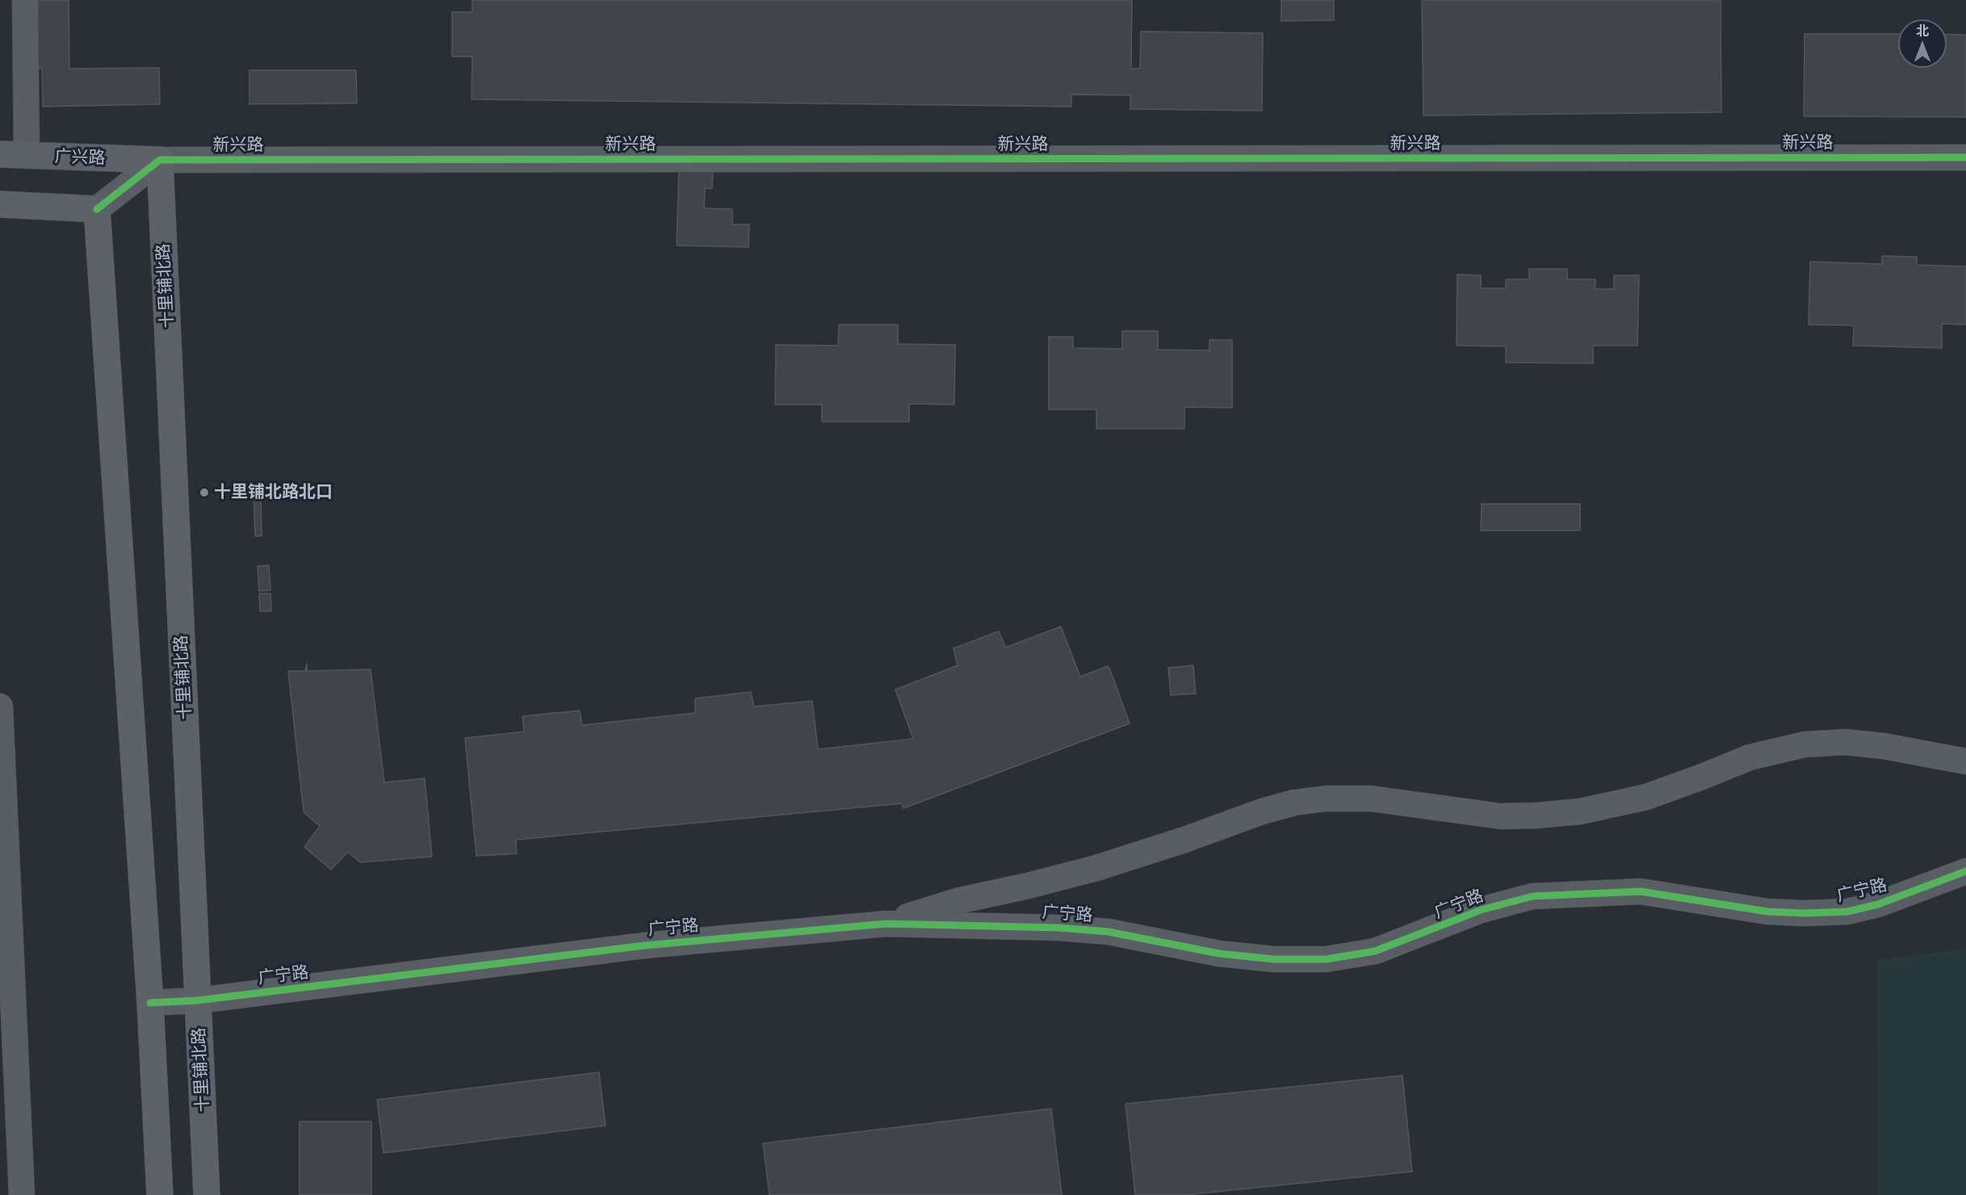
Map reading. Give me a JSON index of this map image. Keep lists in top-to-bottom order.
{
  "streets": {
    "street": [
      "新兴路",
      "广兴路",
      "十里铺北路",
      "广宁路"
    ]
  },
  "crossings": [
    ["新兴路", "广兴路"],
    ["新兴路", "十里铺北路"],
    ["广兴路", "十里铺北路"],
    ["十里铺北路", "广宁路"]
  ],
  "places": ["十里铺北路北口"],
  "north": "top"
}
